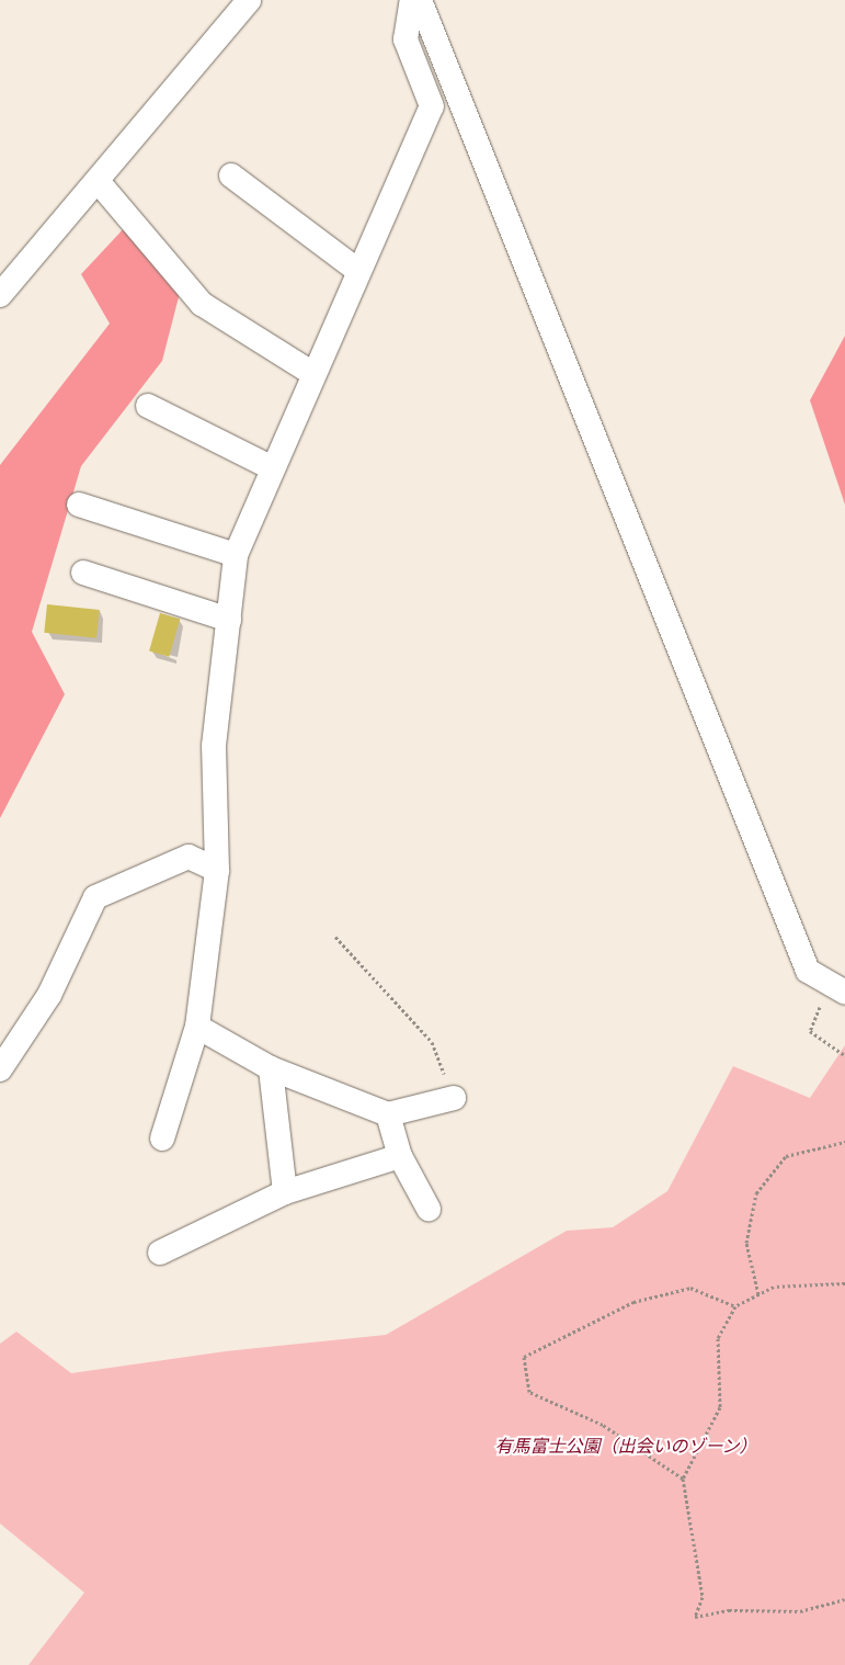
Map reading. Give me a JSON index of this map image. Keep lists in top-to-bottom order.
{
  "parks": ["有馬富士公園（出会いのゾーン）"]
}
